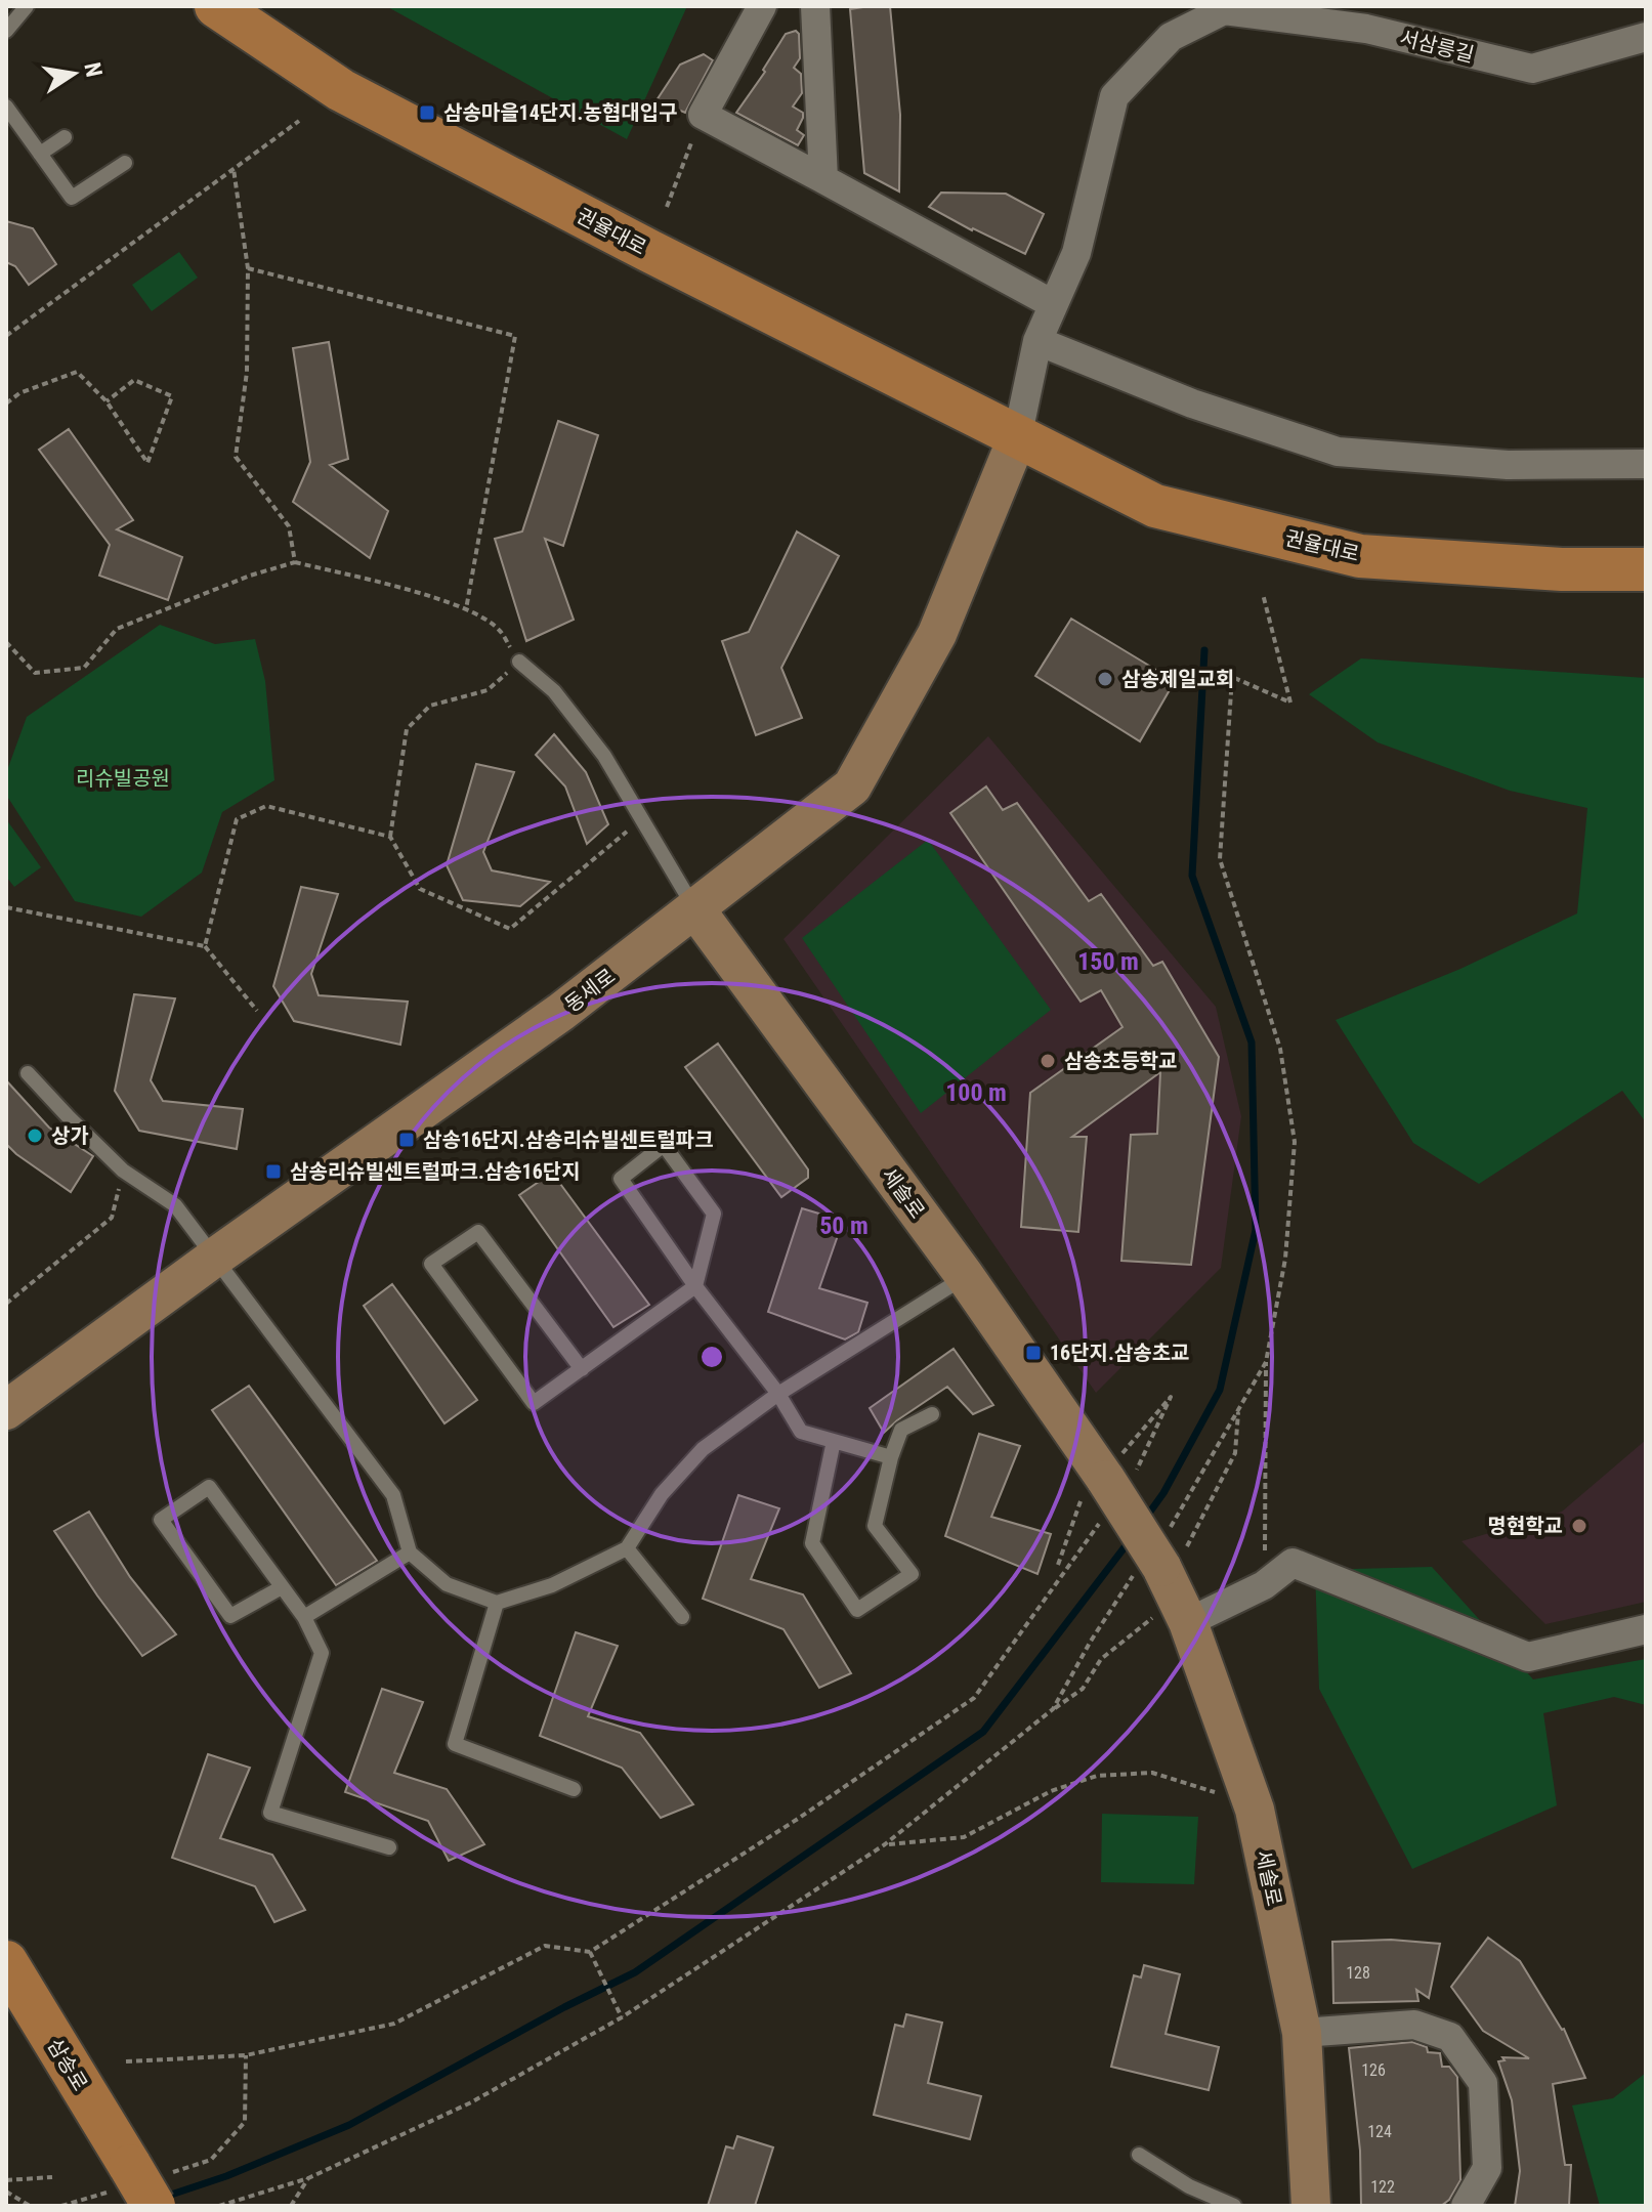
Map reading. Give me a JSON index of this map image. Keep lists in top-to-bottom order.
{
  "streets": {
    "main road": ["권율대로", "삼송로"],
    "street": ["서삼릉길", "동세로", "세솔로"]
  },
  "crossings": [
    ["권율대로", "동세로"],
    ["동세로", "세솔로"]
  ],
  "parks": ["리슈빌공원"],
  "places": {
    "transit": [
      "삼송마을14단지.농협대입구",
      "삼송16단지.삼송리슈빌센트럴파크",
      "삼송리슈빌센트럴파크.삼송16단지",
      "16단지.삼송초교"
    ],
    "other": [
      "삼송제일교회",
      "삼송초등학교",
      "상가",
      "명현학교"
    ]
  },
  "house_numbers": [
    "128",
    "126",
    "124",
    "122"
  ],
  "north": "right",
  "rings": ["150 m", "100 m", "50 m"]
}
